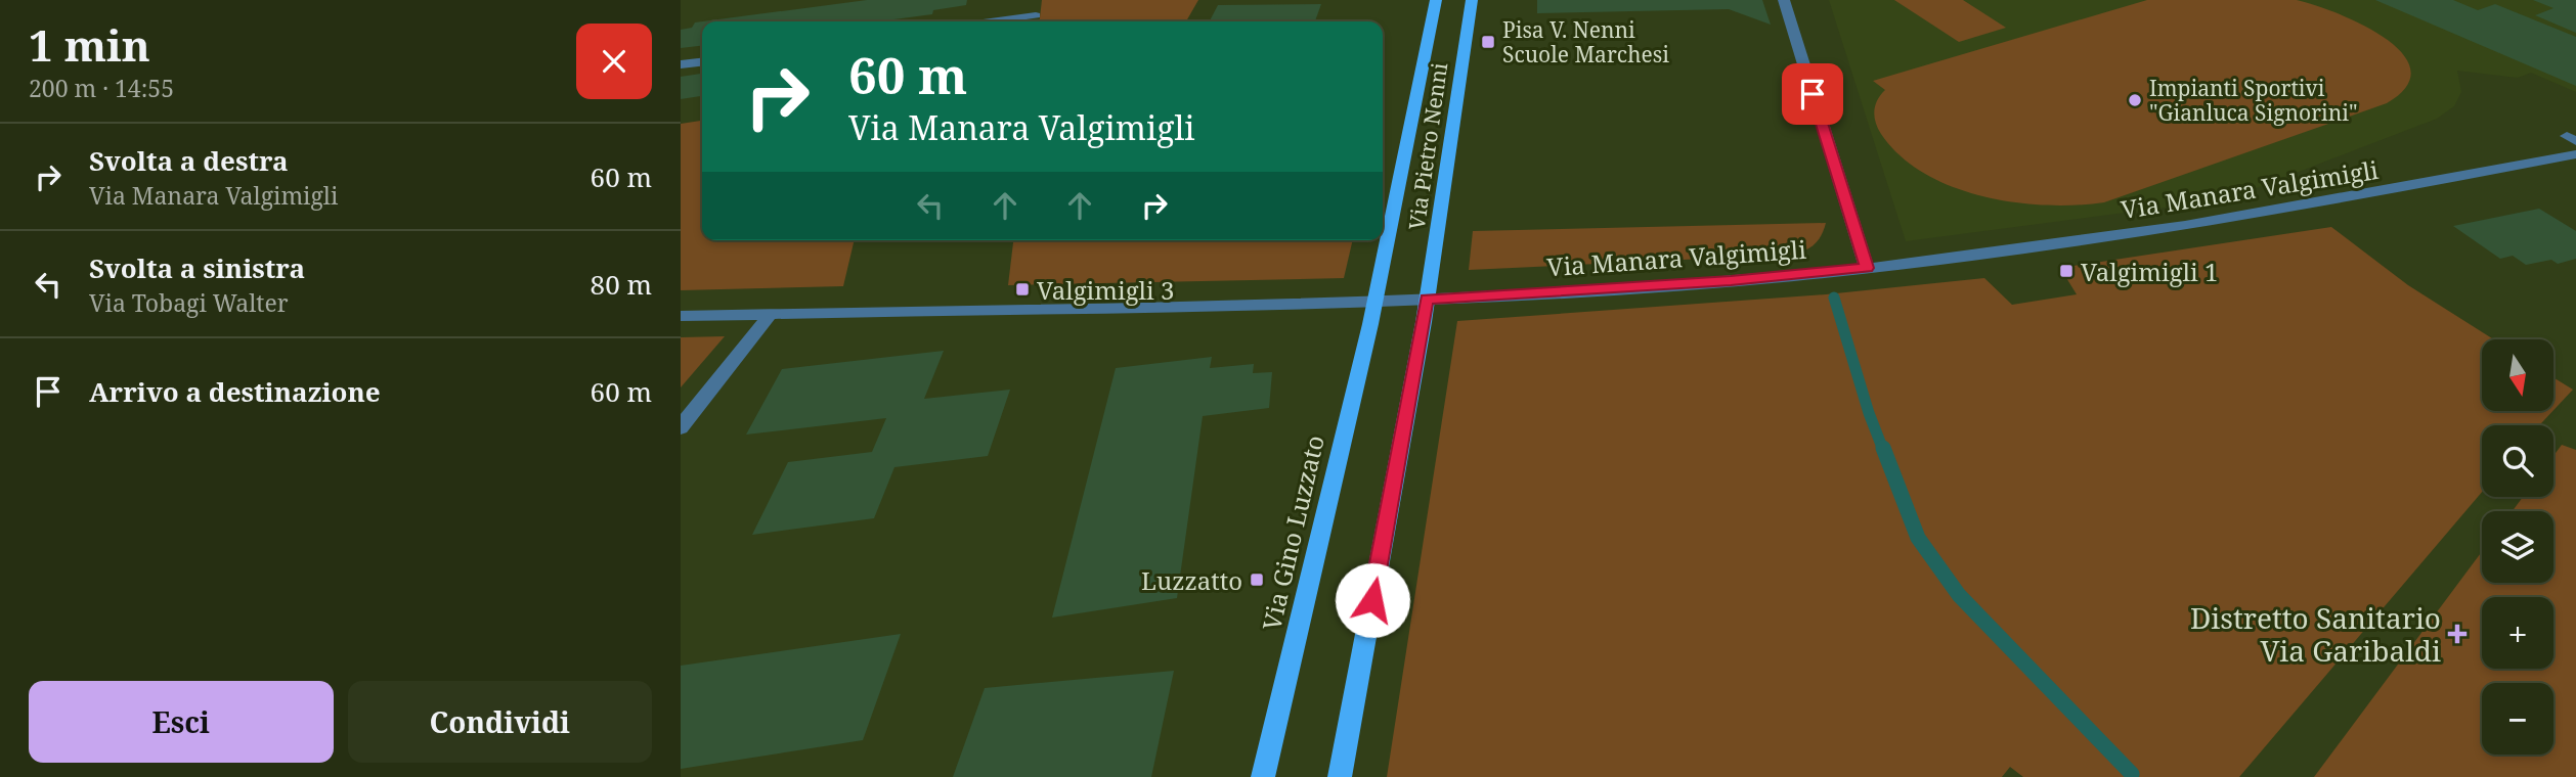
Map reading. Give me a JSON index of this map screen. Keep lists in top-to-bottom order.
{
  "streets": {
    "main road": ["Via Pietro Nenni", "Via Gino Luzzato"],
    "street": ["Via Manara Valgimigli"]
  },
  "crossings": [
    ["Via Pietro Nenni", "Via Manara Valgimigli"],
    ["Via Pietro Nenni", "Via Gino Luzzato"],
    ["Via Manara Valgimigli", "Via Gino Luzzato"]
  ],
  "places": {
    "transit": [
      "Pisa V. Nenni Scuole Marchesi",
      "Valgimigli 1",
      "Valgimigli 3",
      "Luzzatto"
    ],
    "other": ["Impianti Sportivi \"Gianluca Signorini\""],
    "health": ["Distretto Sanitario Via Garibaldi"]
  },
  "north": "bottom",
  "page": {
    "heading": ["1 min", "200 m · 14:55"],
    "turn": ["60 m", "Via Manara Valgimigli"],
    "list": [
      {
        "name": "Svolta a destra",
        "note": "Via Manara Valgimigli",
        "value": "60 m"
      },
      {
        "name": "Svolta a sinistra",
        "note": "Via Tobagi Walter",
        "value": "80 m"
      },
      {
        "name": "Arrivo a destinazione",
        "value": "60 m"
      }
    ],
    "map_buttons": ["+", "−"],
    "buttons": ["Esci", "Condividi"]
  }
}
